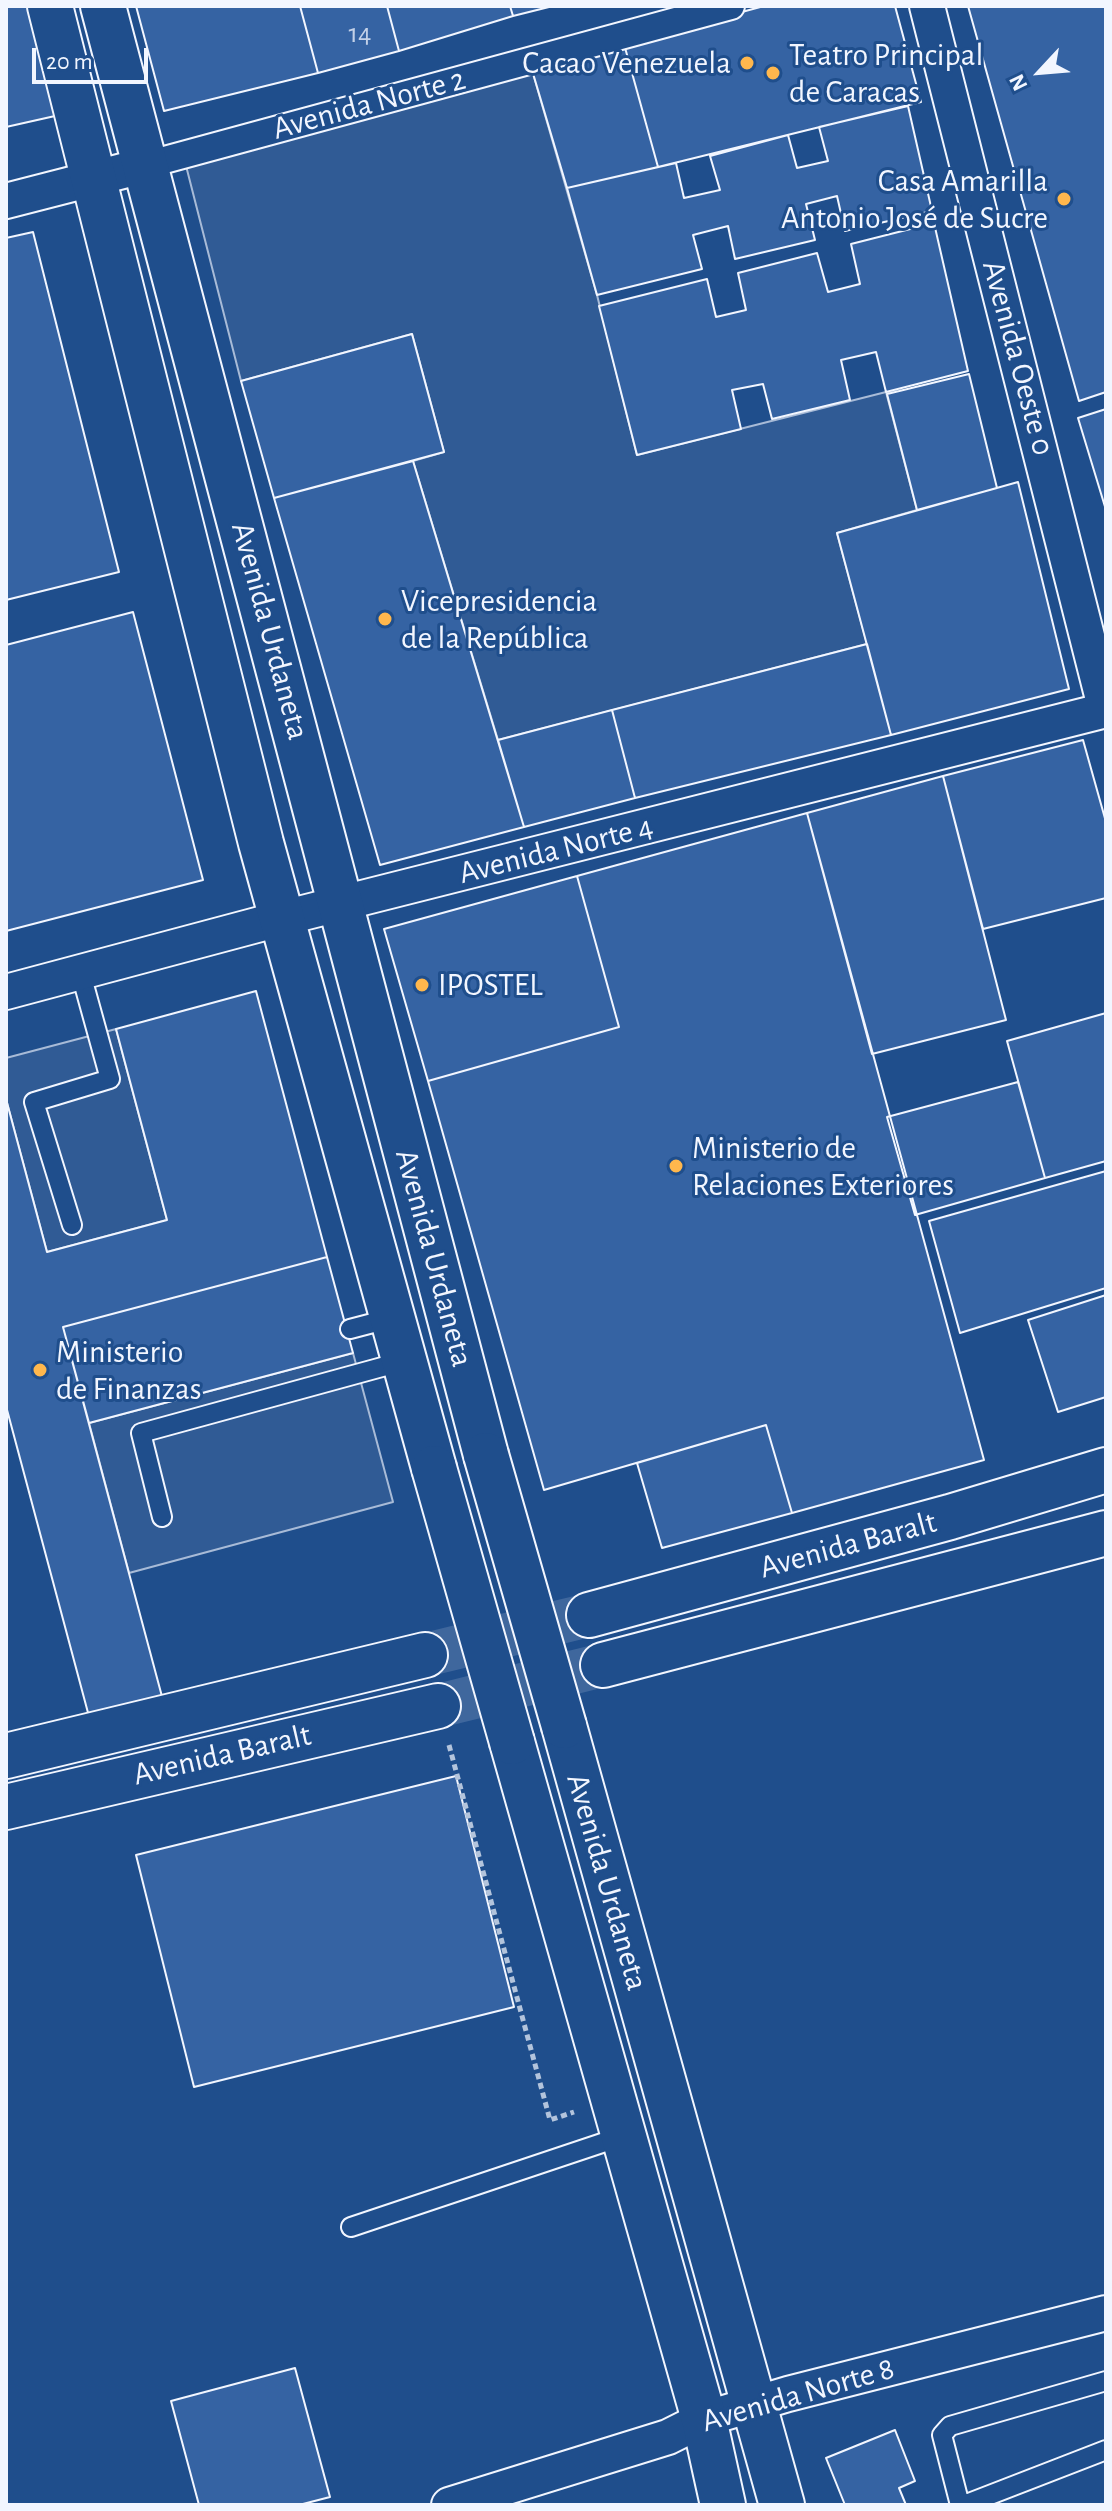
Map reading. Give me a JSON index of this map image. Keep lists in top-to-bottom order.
{
  "streets": {
    "main road": ["Avenida Urdaneta", "Avenida Baralt"],
    "street": [
      "Avenida Norte 2",
      "Avenida Oeste 0",
      "Avenida Norte 4",
      "Avenida Norte 8"
    ]
  },
  "crossings": [
    ["Avenida Norte 2", "Avenida Urdaneta"],
    ["Avenida Oeste 0", "Avenida Norte 4"],
    ["Avenida Urdaneta", "Avenida Norte 4"],
    ["Avenida Urdaneta", "Avenida Norte 8"]
  ],
  "places": [
    "Cacao Venezuela",
    "Teatro Principal de Caracas",
    "Casa Amarilla Antonio José de Sucre",
    "Vicepresidencia de la República",
    "IPOSTEL",
    "Ministerio de Relaciones Exteriores",
    "Ministerio de Finanzas"
  ],
  "house_numbers": ["14"],
  "scale_bar": "20 m",
  "north": "bottom left"
}
